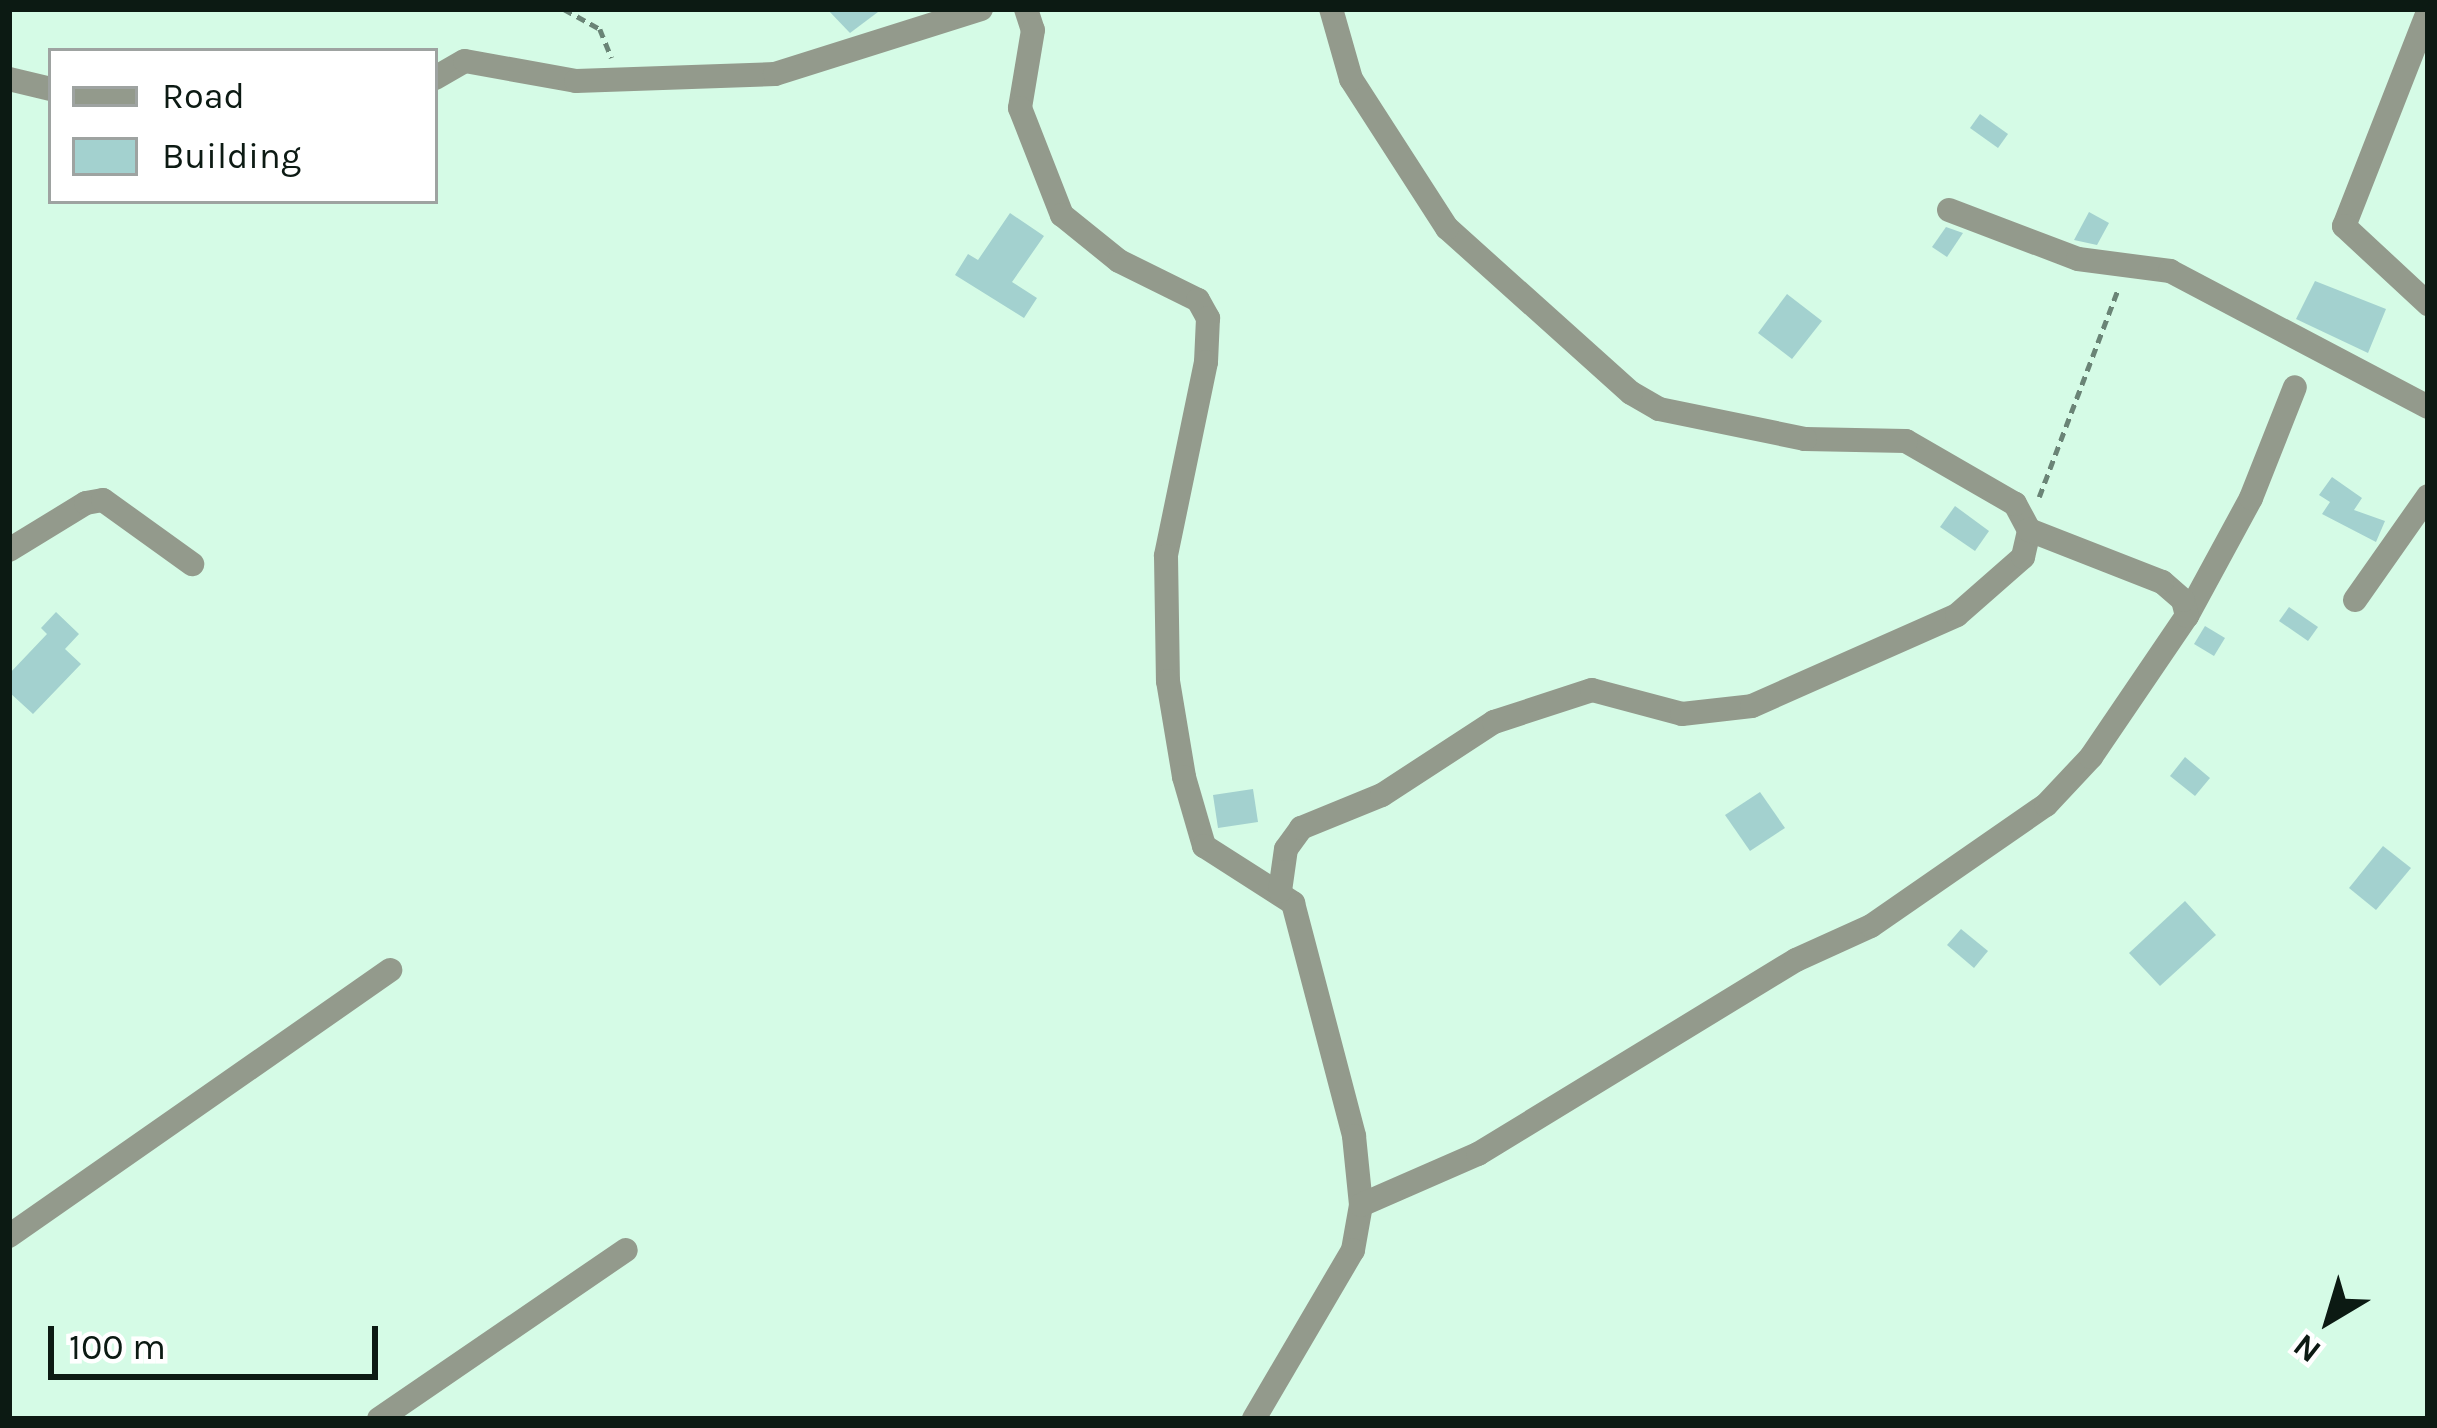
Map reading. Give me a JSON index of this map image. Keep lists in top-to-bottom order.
{
  "legend": ["Road", "Building"],
  "scale_bar": "100 m",
  "north": "bottom left"
}
